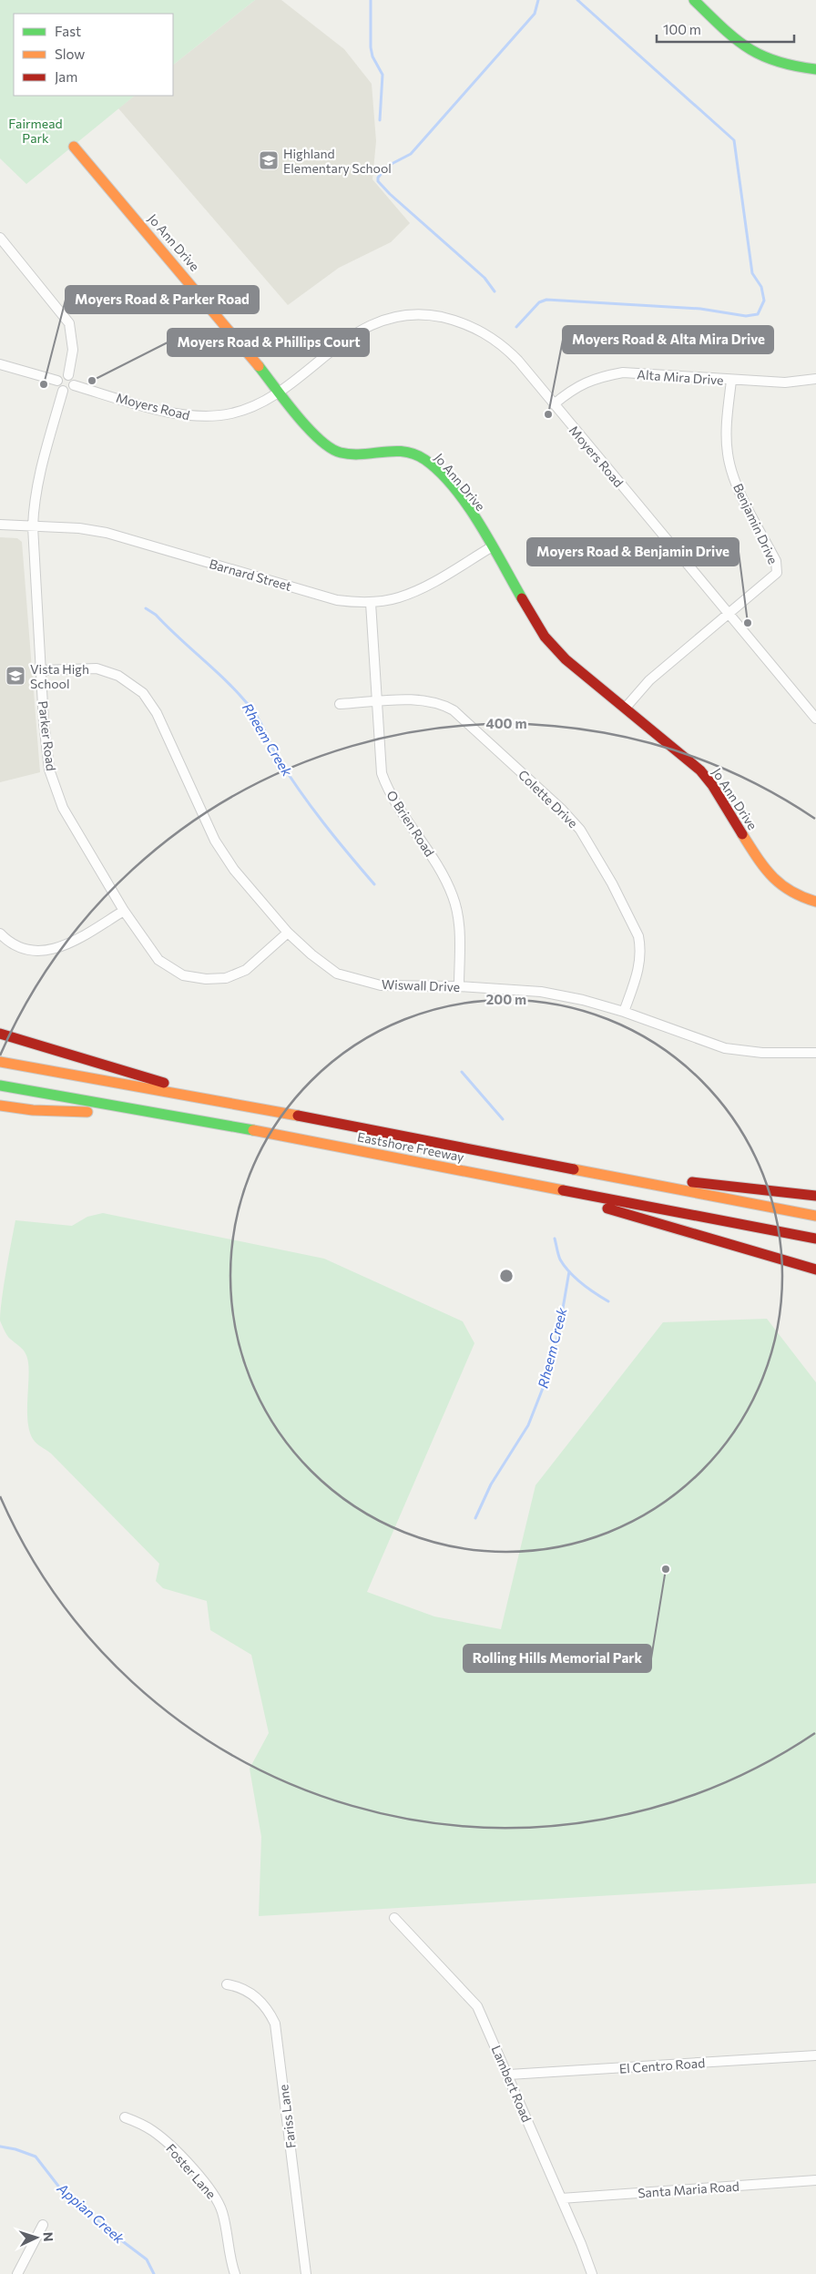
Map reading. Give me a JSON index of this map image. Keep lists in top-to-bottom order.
{
  "streets": {
    "main road": ["Jo Ann Drive", "Eastshore Freeway"],
    "street": [
      "Alta Mira Drive",
      "Moyers Road",
      "Benjamin Drive",
      "Barnard Street",
      "Parker Road",
      "Colette Drive",
      "O Brien Road",
      "Wiswall Drive",
      "El Centro Road",
      "Lambert Road",
      "Fariss Lane",
      "Foster Lane",
      "Santa Maria Road"
    ]
  },
  "crossings": [
    ["Jo Ann Drive", "Moyers Road"],
    ["Jo Ann Drive", "Benjamin Drive"],
    ["Jo Ann Drive", "Barnard Street"],
    ["Alta Mira Drive", "Moyers Road"],
    ["Alta Mira Drive", "Benjamin Drive"],
    ["Moyers Road", "Benjamin Drive"],
    ["Moyers Road", "Parker Road"],
    ["Barnard Street", "Parker Road"],
    ["Barnard Street", "O Brien Road"],
    ["Parker Road", "Wiswall Drive"],
    ["Colette Drive", "O Brien Road"],
    ["Colette Drive", "Wiswall Drive"],
    ["O Brien Road", "Wiswall Drive"],
    ["El Centro Road", "Lambert Road"],
    ["Lambert Road", "Santa Maria Road"]
  ],
  "water": ["Rheem Creek", "Appian Creek"],
  "parks": ["Fairmead Park"],
  "places": {
    "school or university": ["Highland Elementary School", "Vista High School"],
    "other": [
      "Moyers Road & Phillips Court",
      "Moyers Road & Parker Road",
      "Moyers Road & Alta Mira Drive",
      "Moyers Road & Benjamin Drive",
      "Rolling Hills Memorial Park"
    ]
  },
  "legend": ["Fast", "Slow", "Jam"],
  "scale_bar": "100 m",
  "north": "right",
  "rings": ["400 m", "200 m"]
}
